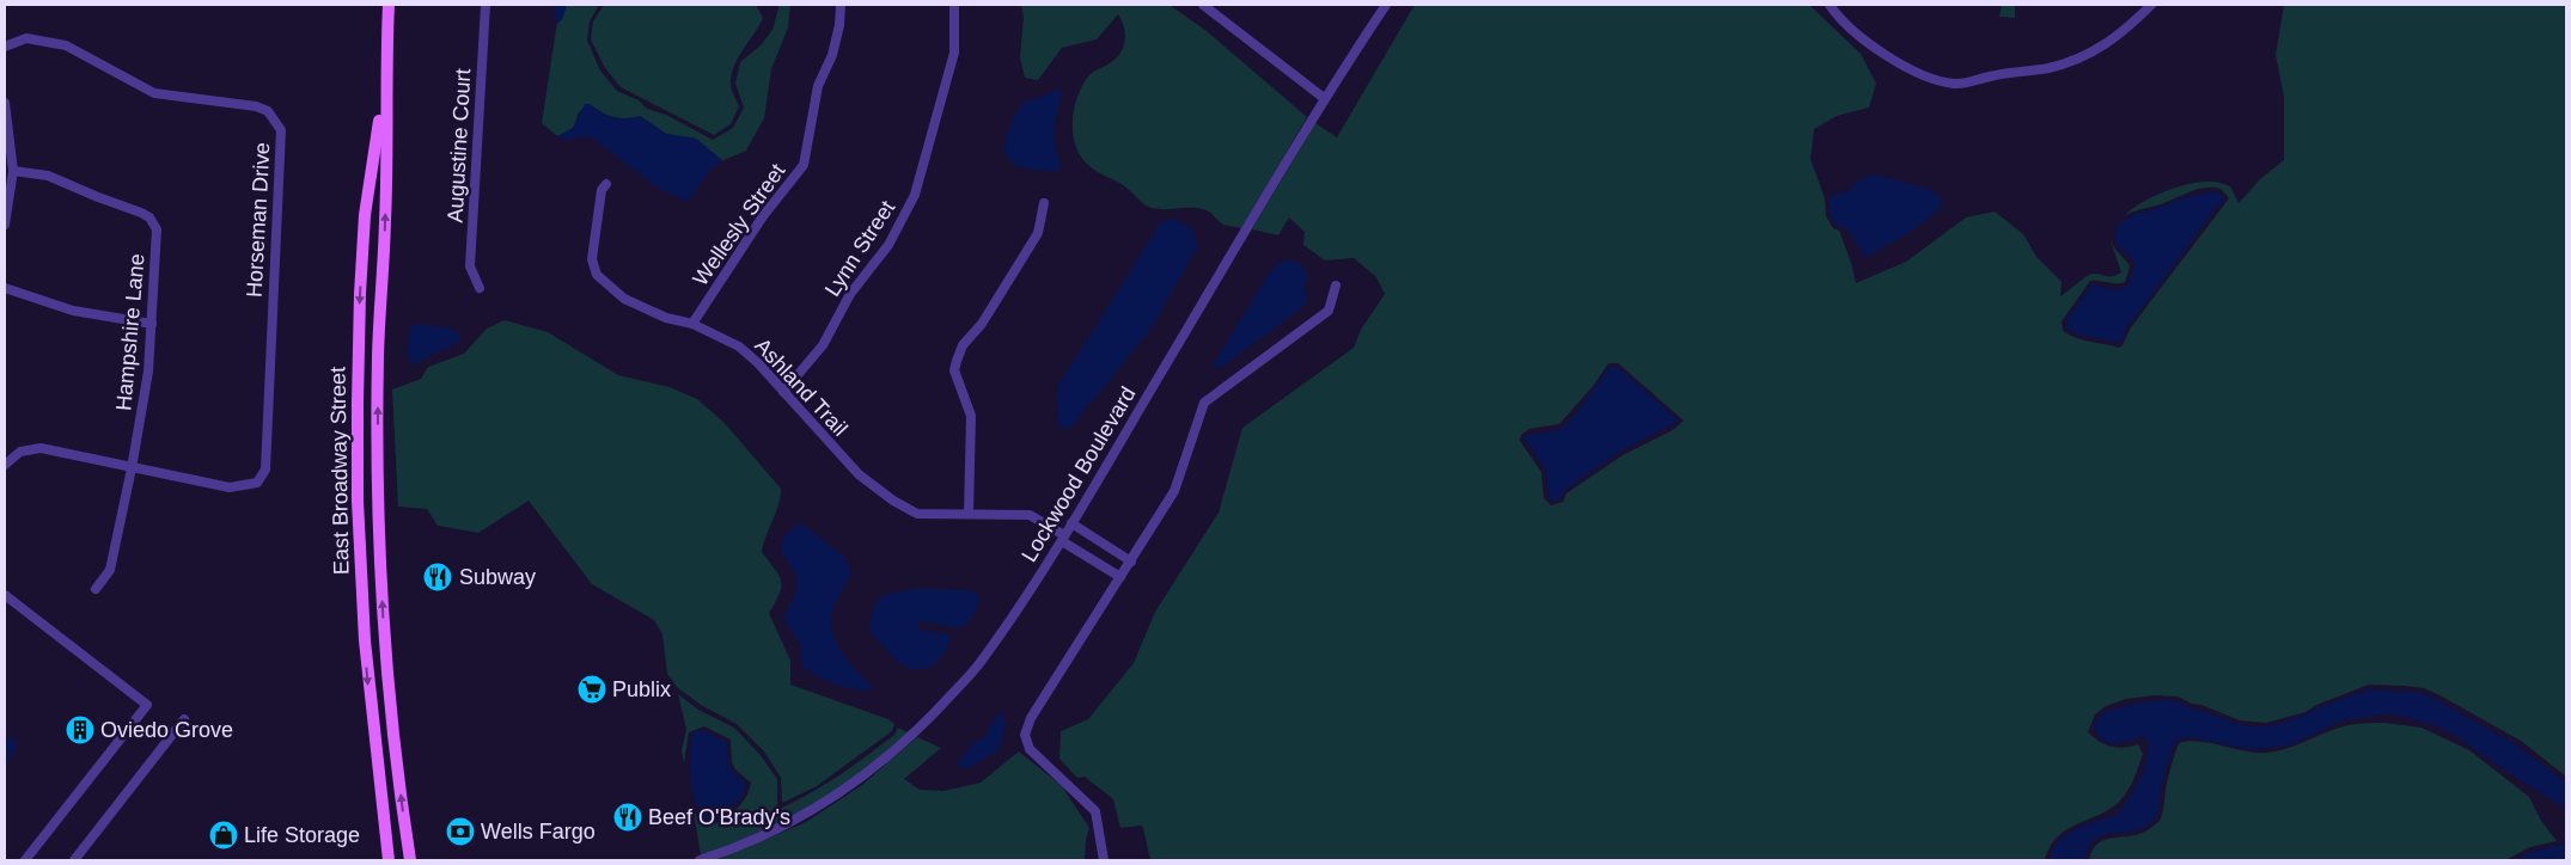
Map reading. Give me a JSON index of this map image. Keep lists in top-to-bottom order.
{
  "streets": {
    "main road": ["East Broadway Street"],
    "street": [
      "Augustine Court",
      "Horseman Drive",
      "Wellesly Street",
      "Lynn Street",
      "Hampshire Lane",
      "Ashland Trail",
      "Lockwood Boulevard"
    ]
  },
  "crossings": [
    ["Horseman Drive", "Hampshire Lane"],
    ["Wellesly Street", "Ashland Trail"],
    ["Lynn Street", "Ashland Trail"],
    ["Ashland Trail", "Lockwood Boulevard"]
  ],
  "places": {
    "restaurant": ["Subway", "Beef O'Brady's"],
    "supermarket": ["Publix"],
    "building": ["Oviedo Grove"],
    "bank": ["Wells Fargo"],
    "shop": ["Life Storage"]
  }
}
